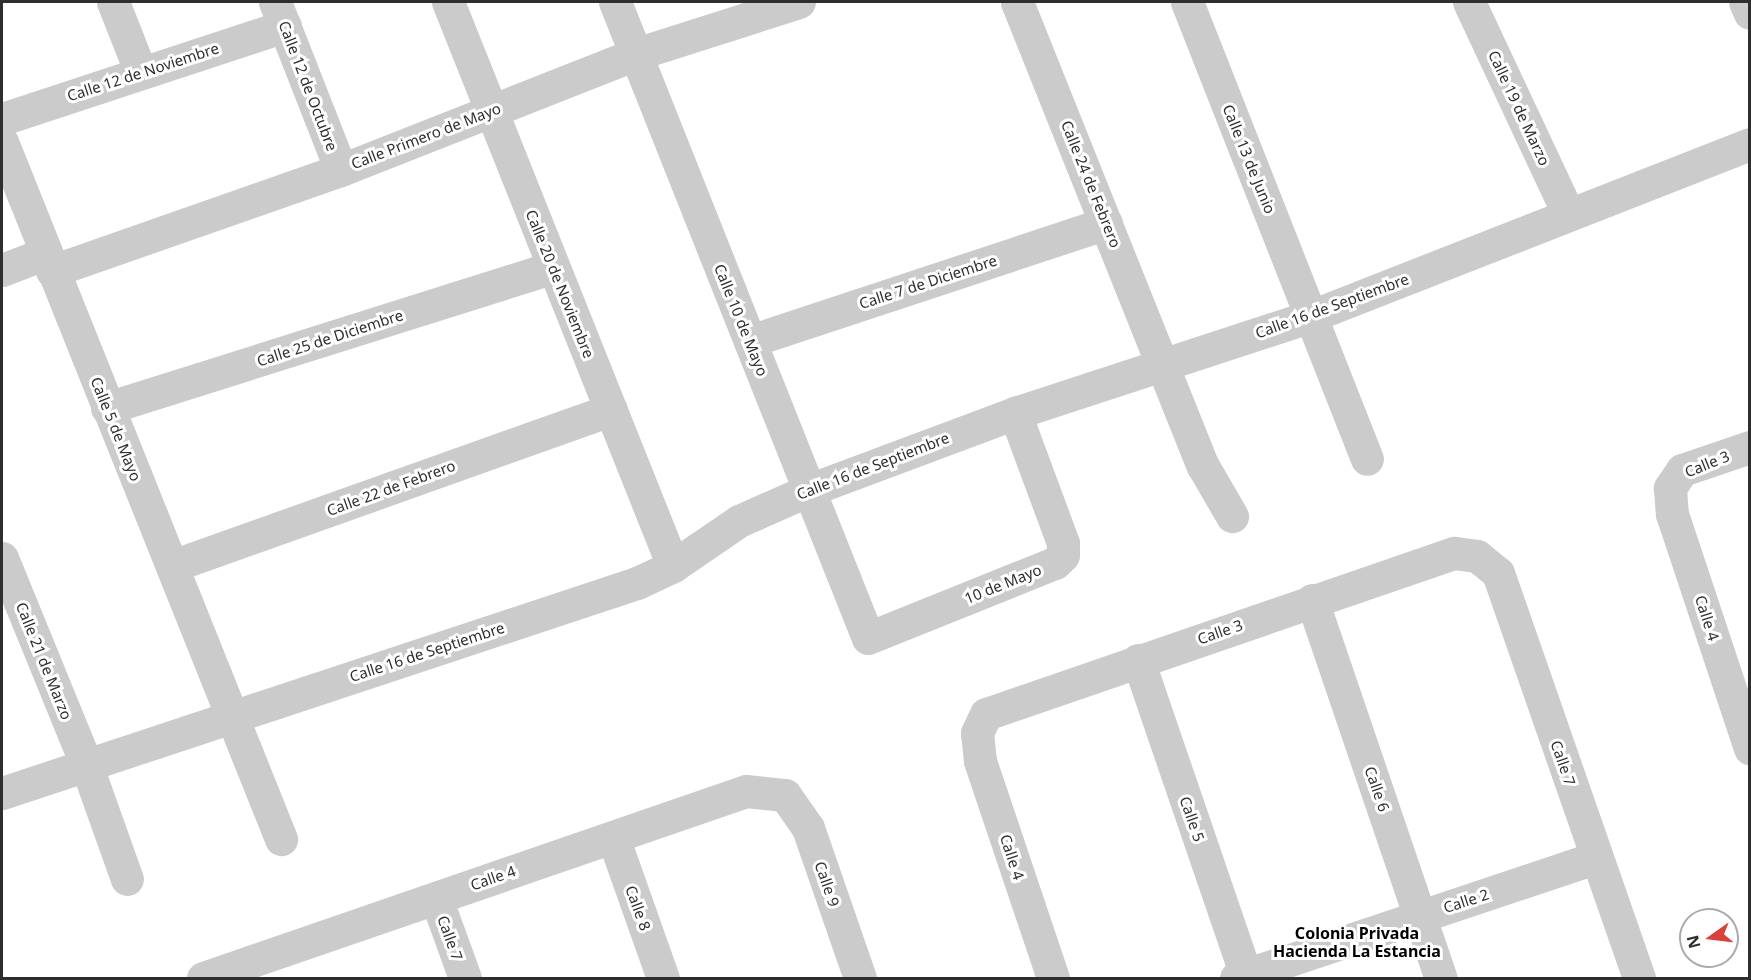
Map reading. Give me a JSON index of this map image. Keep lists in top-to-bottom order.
{
  "streets": {
    "street": [
      "Calle 12 de Noviembre",
      "Calle 12 de Octubre",
      "Calle 19 de Marzo",
      "Calle Primero de Mayo",
      "Calle 13 de Junio",
      "Calle 24 de Febrero",
      "Calle 7 de Diciembre",
      "Calle 20 de Noviembre",
      "Calle 16 de Septiembre",
      "Calle 10 de Mayo",
      "Calle 25 de Diciembre",
      "Calle 5 de Mayo",
      "Calle 3",
      "Calle 22 de Febrero",
      "10 de Mayo",
      "Calle 4",
      "Calle 21 de Marzo",
      "Calle 7",
      "Calle 6",
      "Calle 5",
      "Calle 9",
      "Calle 2",
      "Calle 8"
    ]
  },
  "crossings": [
    ["Calle 12 de Noviembre", "Calle 12 de Octubre"],
    ["Calle 12 de Octubre", "Calle Primero de Mayo"],
    ["Calle 19 de Marzo", "Calle 16 de Septiembre"],
    ["Calle Primero de Mayo", "Calle 20 de Noviembre"],
    ["Calle Primero de Mayo", "Calle 10 de Mayo"],
    ["Calle Primero de Mayo", "Calle 5 de Mayo"],
    ["Calle 13 de Junio", "Calle 16 de Septiembre"],
    ["Calle 24 de Febrero", "Calle 7 de Diciembre"],
    ["Calle 24 de Febrero", "Calle 16 de Septiembre"],
    ["Calle 7 de Diciembre", "Calle 10 de Mayo"],
    ["Calle 20 de Noviembre", "Calle 16 de Septiembre"],
    ["Calle 20 de Noviembre", "Calle 25 de Diciembre"],
    ["Calle 20 de Noviembre", "Calle 22 de Febrero"],
    ["Calle 16 de Septiembre", "Calle 10 de Mayo"],
    ["Calle 16 de Septiembre", "Calle 5 de Mayo"],
    ["Calle 16 de Septiembre", "10 de Mayo"],
    ["Calle 16 de Septiembre", "Calle 21 de Marzo"],
    ["Calle 10 de Mayo", "10 de Mayo"],
    ["Calle 25 de Diciembre", "Calle 5 de Mayo"],
    ["Calle 5 de Mayo", "Calle 22 de Febrero"],
    ["Calle 3", "Calle 4"],
    ["Calle 3", "Calle 7"],
    ["Calle 3", "Calle 6"],
    ["Calle 3", "Calle 5"],
    ["Calle 4", "Calle 7"],
    ["Calle 4", "Calle 9"],
    ["Calle 4", "Calle 8"],
    ["Calle 7", "Calle 2"],
    ["Calle 6", "Calle 2"],
    ["Calle 5", "Calle 2"]
  ],
  "districts": ["Colonia Privada Hacienda La Estancia"],
  "north": "left"
}
